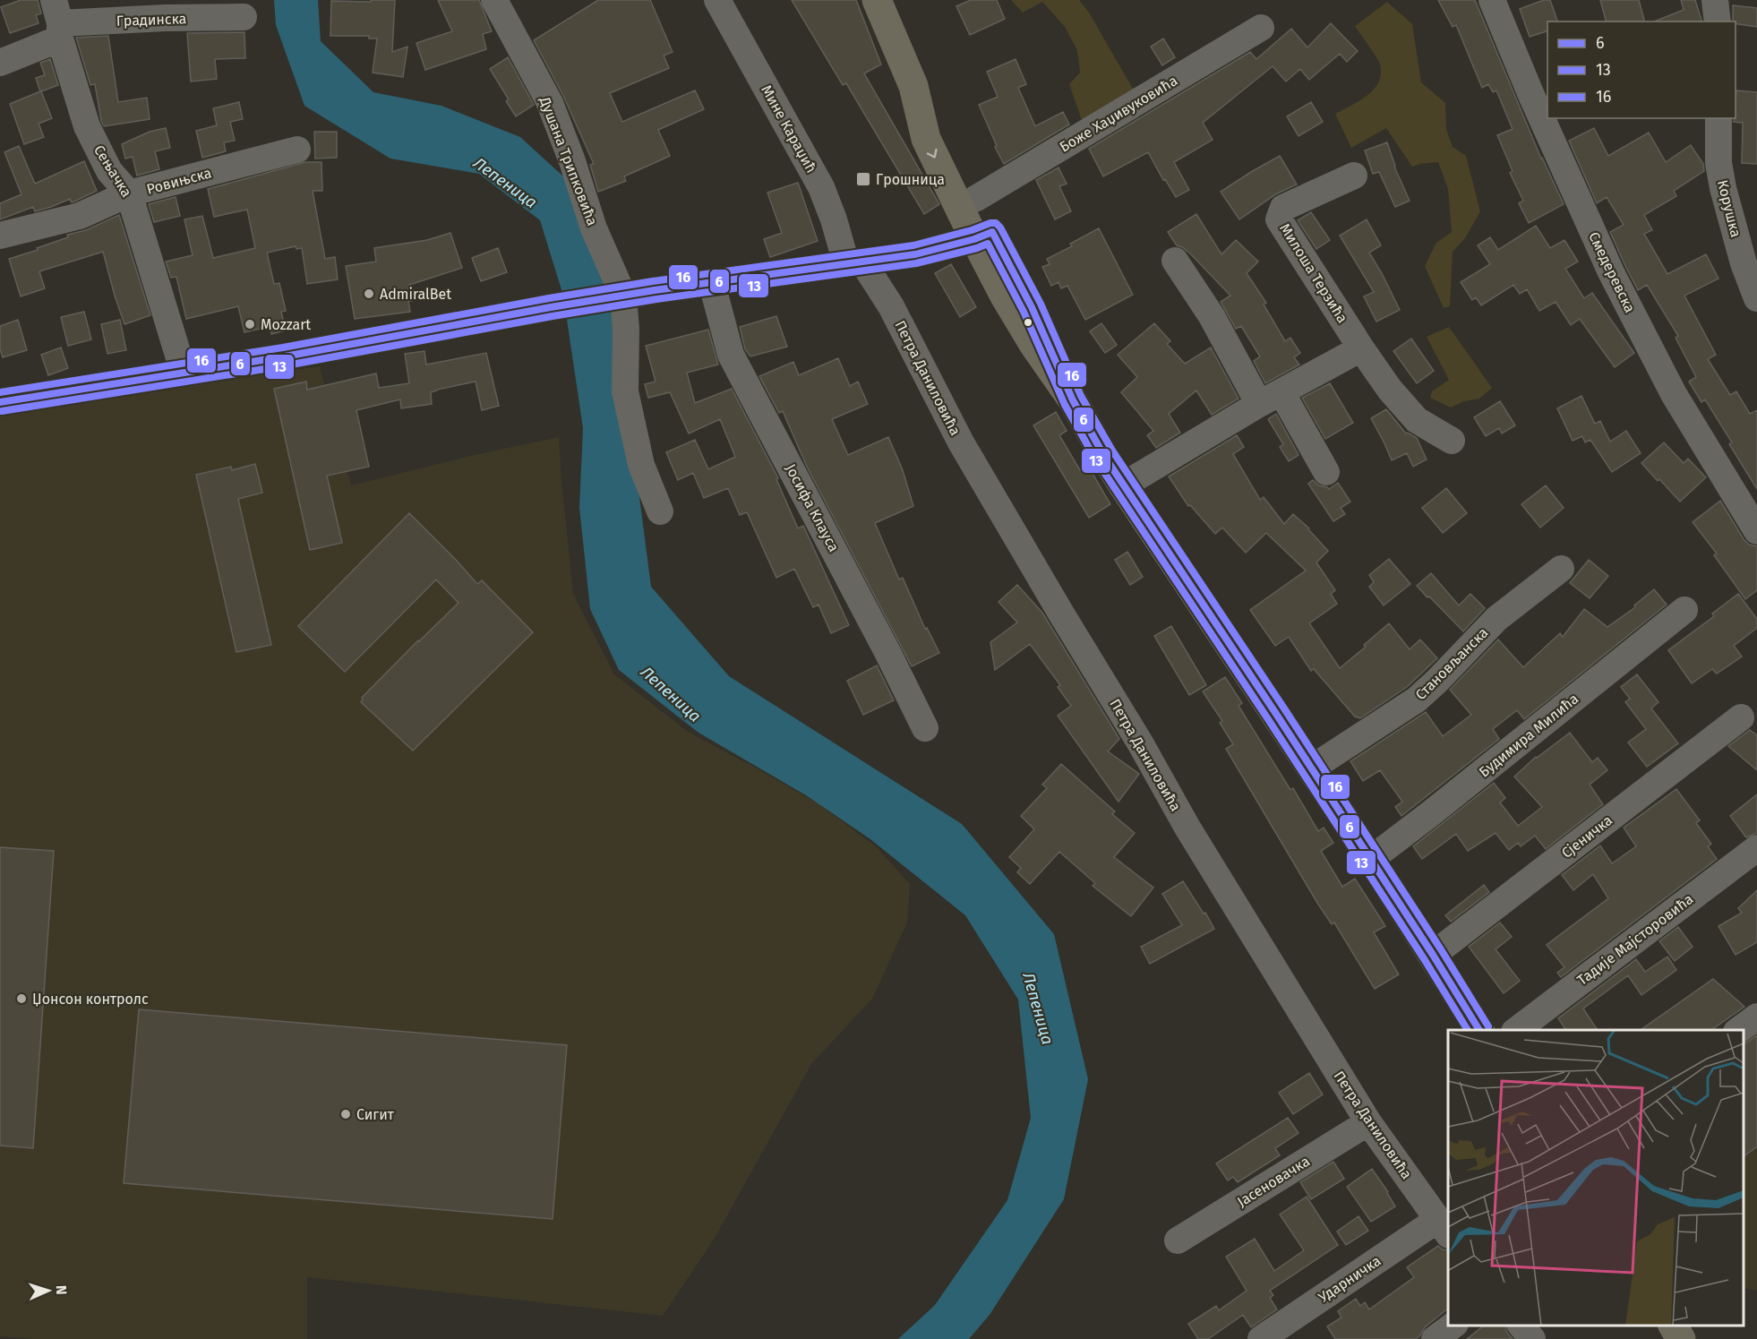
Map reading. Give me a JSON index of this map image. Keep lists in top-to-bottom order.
{
  "streets": {
    "street": [
      "Градинска",
      "Боже Хаџивуковића",
      "Мине Караџић",
      "Душана Трипковића",
      "Сењачка",
      "Ровињска",
      "Корушка",
      "Смедеревска",
      "Милоша Терзића",
      "Петра Даниловића",
      "Јосифа Клауса",
      "Становљанска",
      "Будимира Милића",
      "Сјеничка",
      "Тадије Мајсторовића",
      "Јасеновачка",
      "Ударничка"
    ]
  },
  "crossings": [
    ["Градинска", "Сењачка"],
    ["Мине Караџић", "Петра Даниловића"],
    ["Сењачка", "Ровињска"],
    ["Петра Даниловића", "Јасеновачка"],
    ["Петра Даниловића", "Ударничка"]
  ],
  "water": ["Лепеница"],
  "places": {
    "transit": ["Грошница"],
    "other": [
      "AdmiralBet",
      "Mozzart",
      "Џонсон контролс",
      "Сигит"
    ]
  },
  "lines": ["transit line 16", "transit line 6", "transit line 13"],
  "legend": ["6", "13", "16"],
  "north": "right"
}
